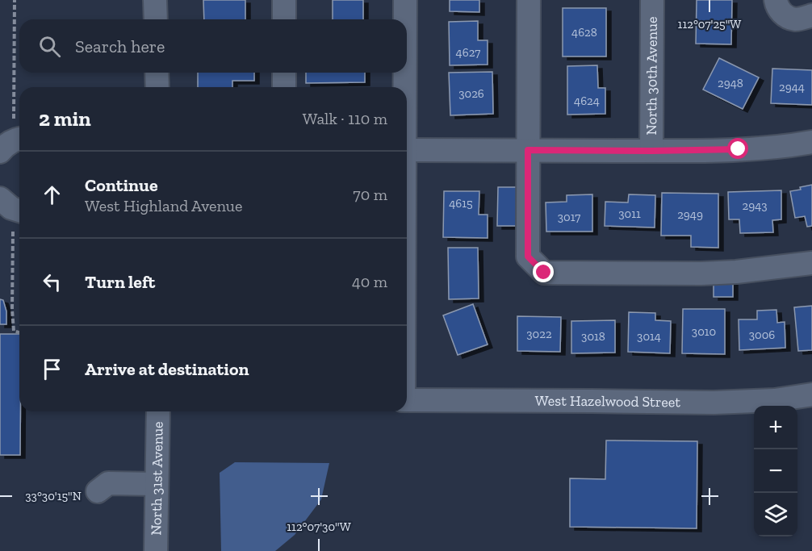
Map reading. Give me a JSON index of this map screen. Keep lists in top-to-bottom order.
{
  "streets": {
    "street": ["North 30th Avenue", "West Hazelwood Street", "North 31st Avenue"]
  },
  "house_numbers": [
    "4628",
    "4627",
    "2948",
    "2944",
    "3026",
    "4624",
    "4615",
    "2943",
    "3011",
    "2949",
    "3017",
    "3010",
    "3022",
    "3006",
    "3018",
    "3014"
  ],
  "page": {
    "search": "Search here",
    "heading": ["2 min", "Walk · 110 m"],
    "list": [
      ["Continue", "West Highland Avenue", "70 m"],
      ["Turn left", "40 m"],
      "Arrive at destination"
    ],
    "map_buttons": ["+", "−"]
  },
  "coordinates": ["112°07'25\"W", "33°30'15\"N", "112°07'30\"W"]
}
